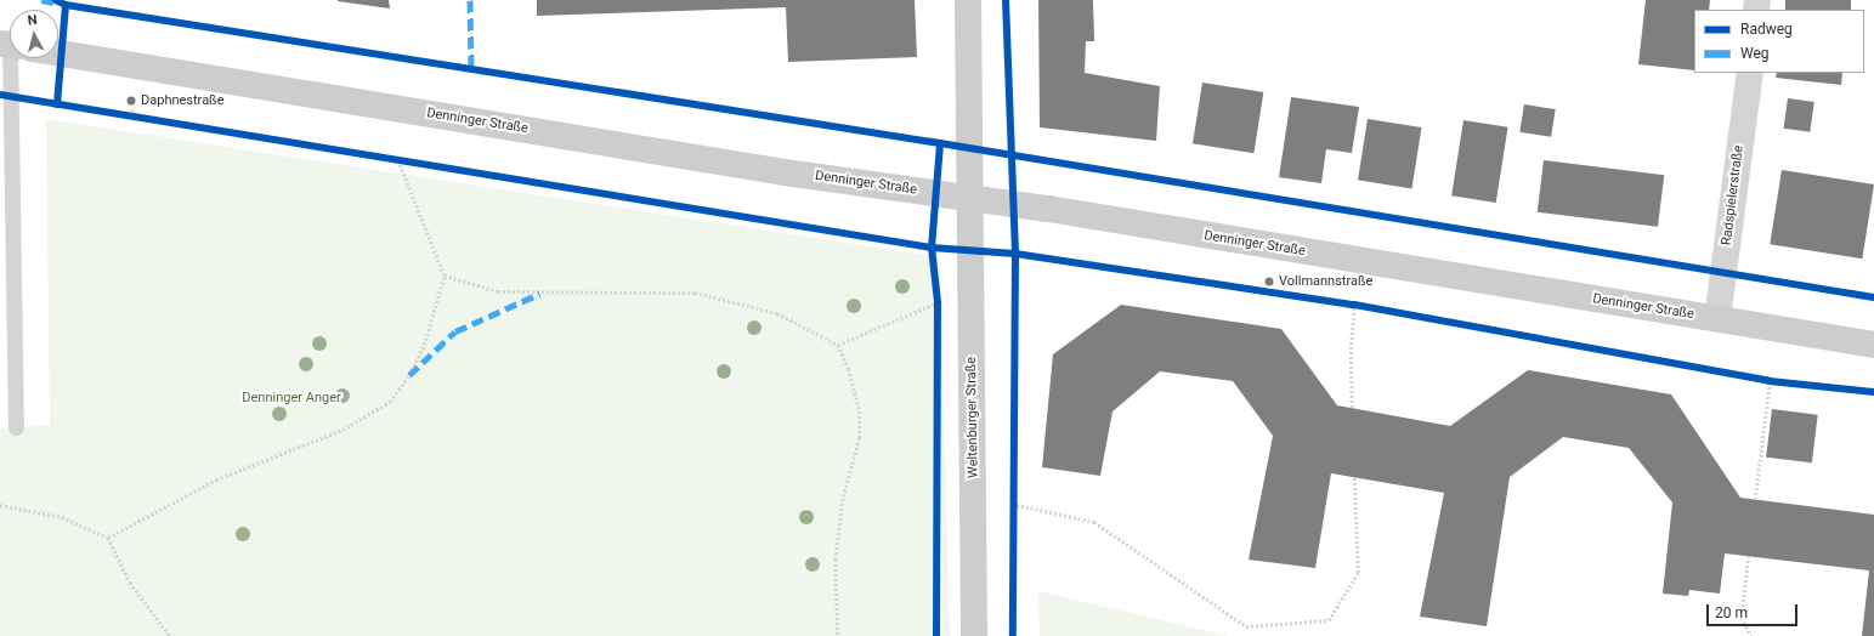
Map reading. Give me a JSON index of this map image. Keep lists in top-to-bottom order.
{
  "streets": {
    "street": ["Denninger Straße", "Radspielerstraße", "Weltenburger Straße"]
  },
  "crossings": [
    ["Denninger Straße", "Radspielerstraße"],
    ["Denninger Straße", "Weltenburger Straße"]
  ],
  "parks": ["Denninger Anger"],
  "places": ["Daphnestraße", "Vollmannstraße"],
  "legend": ["Radweg", "Weg"],
  "scale_bar": "20 m",
  "north": "top"
}
